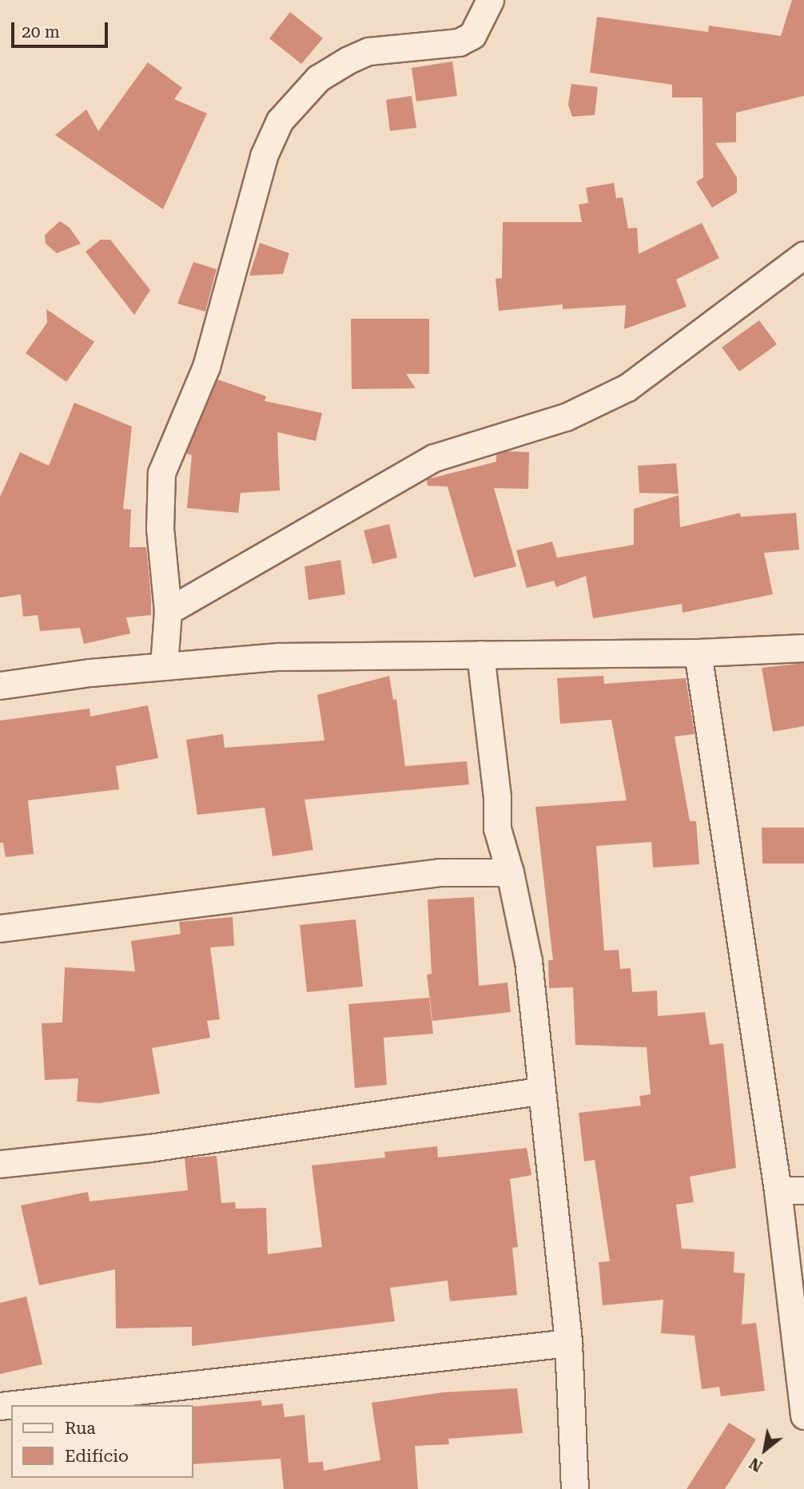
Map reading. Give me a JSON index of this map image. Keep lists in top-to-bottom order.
{
  "legend": ["Rua", "Edifício"],
  "scale_bar": "20 m",
  "north": "bottom left"
}
